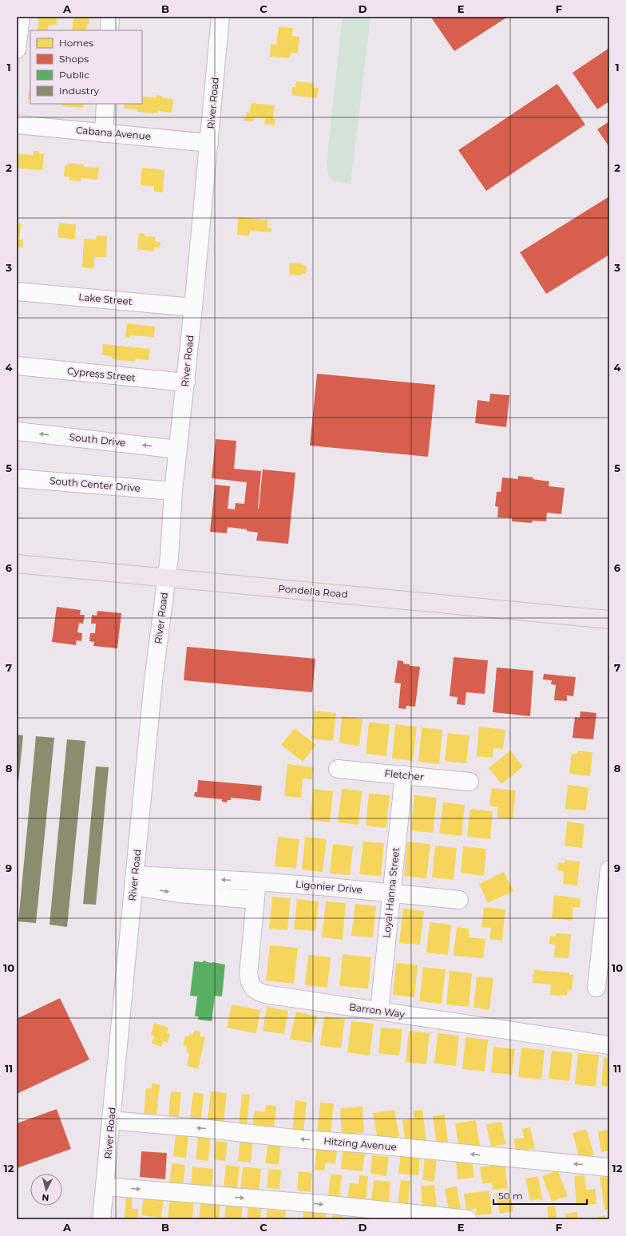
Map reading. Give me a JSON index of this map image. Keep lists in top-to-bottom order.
{
  "streets": {
    "main road": ["Pondella Road"],
    "street": [
      "River Road",
      "Cabana Avenue",
      "Lake Street",
      "Cypress Street",
      "South Drive",
      "South Center Drive",
      "Fletcher",
      "Ligonier Drive",
      "Loyal Hanna Street",
      "Barron Way",
      "Hitzing Avenue"
    ]
  },
  "crossings": [
    ["River Road", "Cabana Avenue"],
    ["River Road", "Lake Street"],
    ["River Road", "Cypress Street"],
    ["River Road", "South Drive"],
    ["River Road", "South Center Drive"],
    ["River Road", "Pondella Road"],
    ["River Road", "Ligonier Drive"],
    ["River Road", "Hitzing Avenue"],
    ["Fletcher", "Loyal Hanna Street"],
    ["Ligonier Drive", "Loyal Hanna Street"],
    ["Ligonier Drive", "Barron Way"],
    ["Loyal Hanna Street", "Barron Way"]
  ],
  "one_way": ["South Drive"],
  "legend": [
    "Homes",
    "Shops",
    "Public",
    "Industry"
  ],
  "scale_bar": "50 m",
  "north": "bottom",
  "grid": {
    "columns": [
      "A",
      "B",
      "C",
      "D",
      "E",
      "F"
    ],
    "rows": [
      "1",
      "2",
      "3",
      "4",
      "5",
      "6",
      "7",
      "8",
      "9",
      "10",
      "11",
      "12"
    ]
  }
}
